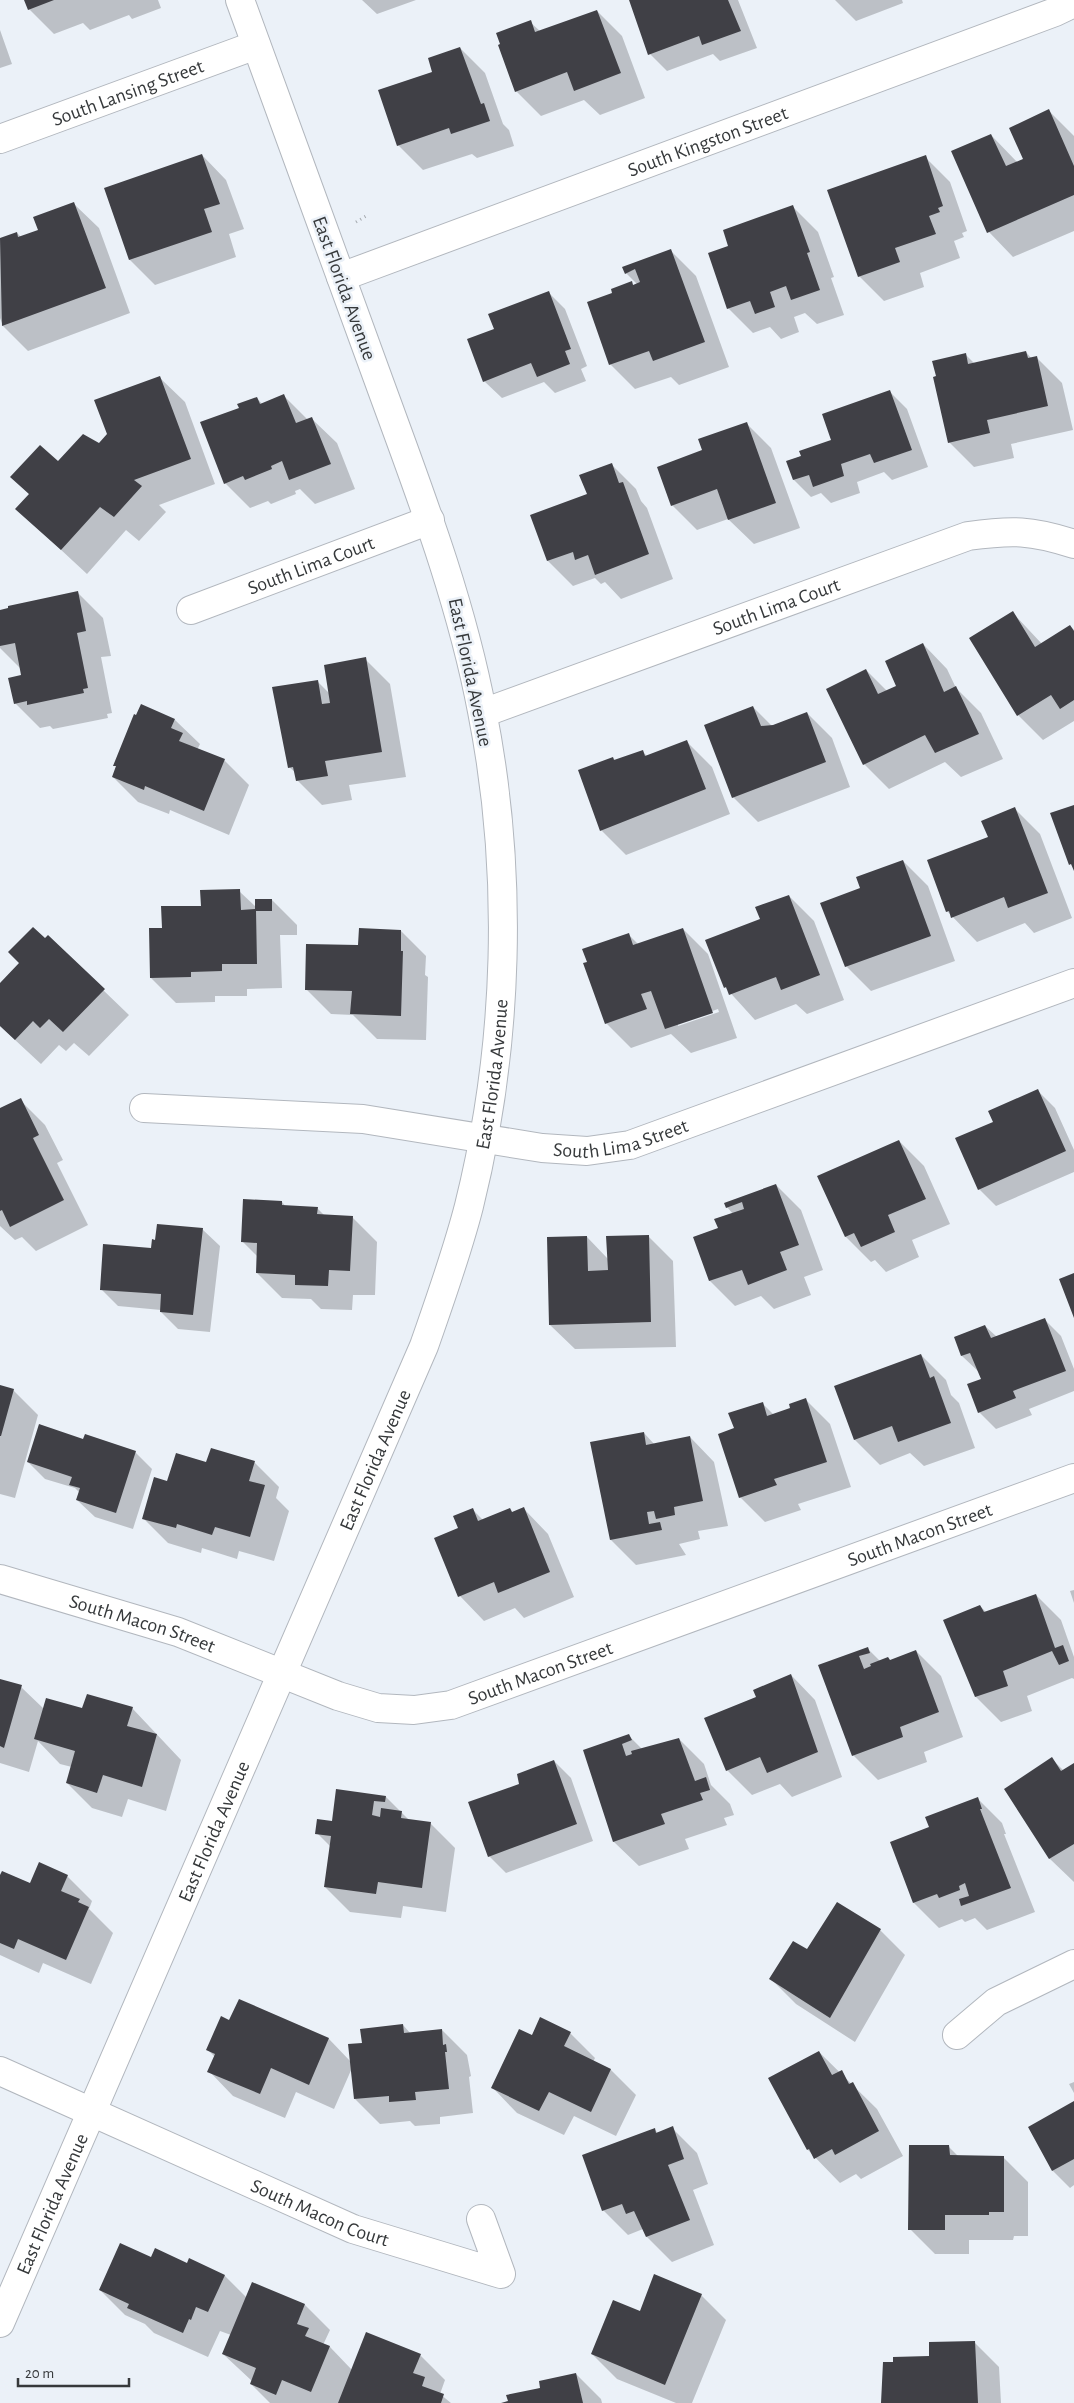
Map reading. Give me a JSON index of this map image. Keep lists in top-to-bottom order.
{
  "streets": {
    "street": [
      "South Lansing Street",
      "South Kingston Street",
      "East Florida Avenue",
      "South Lima Court",
      "South Lima Street",
      "South Macon Street",
      "South Macon Court"
    ]
  },
  "crossings": [
    ["South Lansing Street", "East Florida Avenue"],
    ["South Kingston Street", "East Florida Avenue"],
    ["East Florida Avenue", "South Lima Court"],
    ["East Florida Avenue", "South Lima Street"],
    ["East Florida Avenue", "South Macon Street"],
    ["East Florida Avenue", "South Macon Court"]
  ],
  "scale_bar": "20 m"
}
